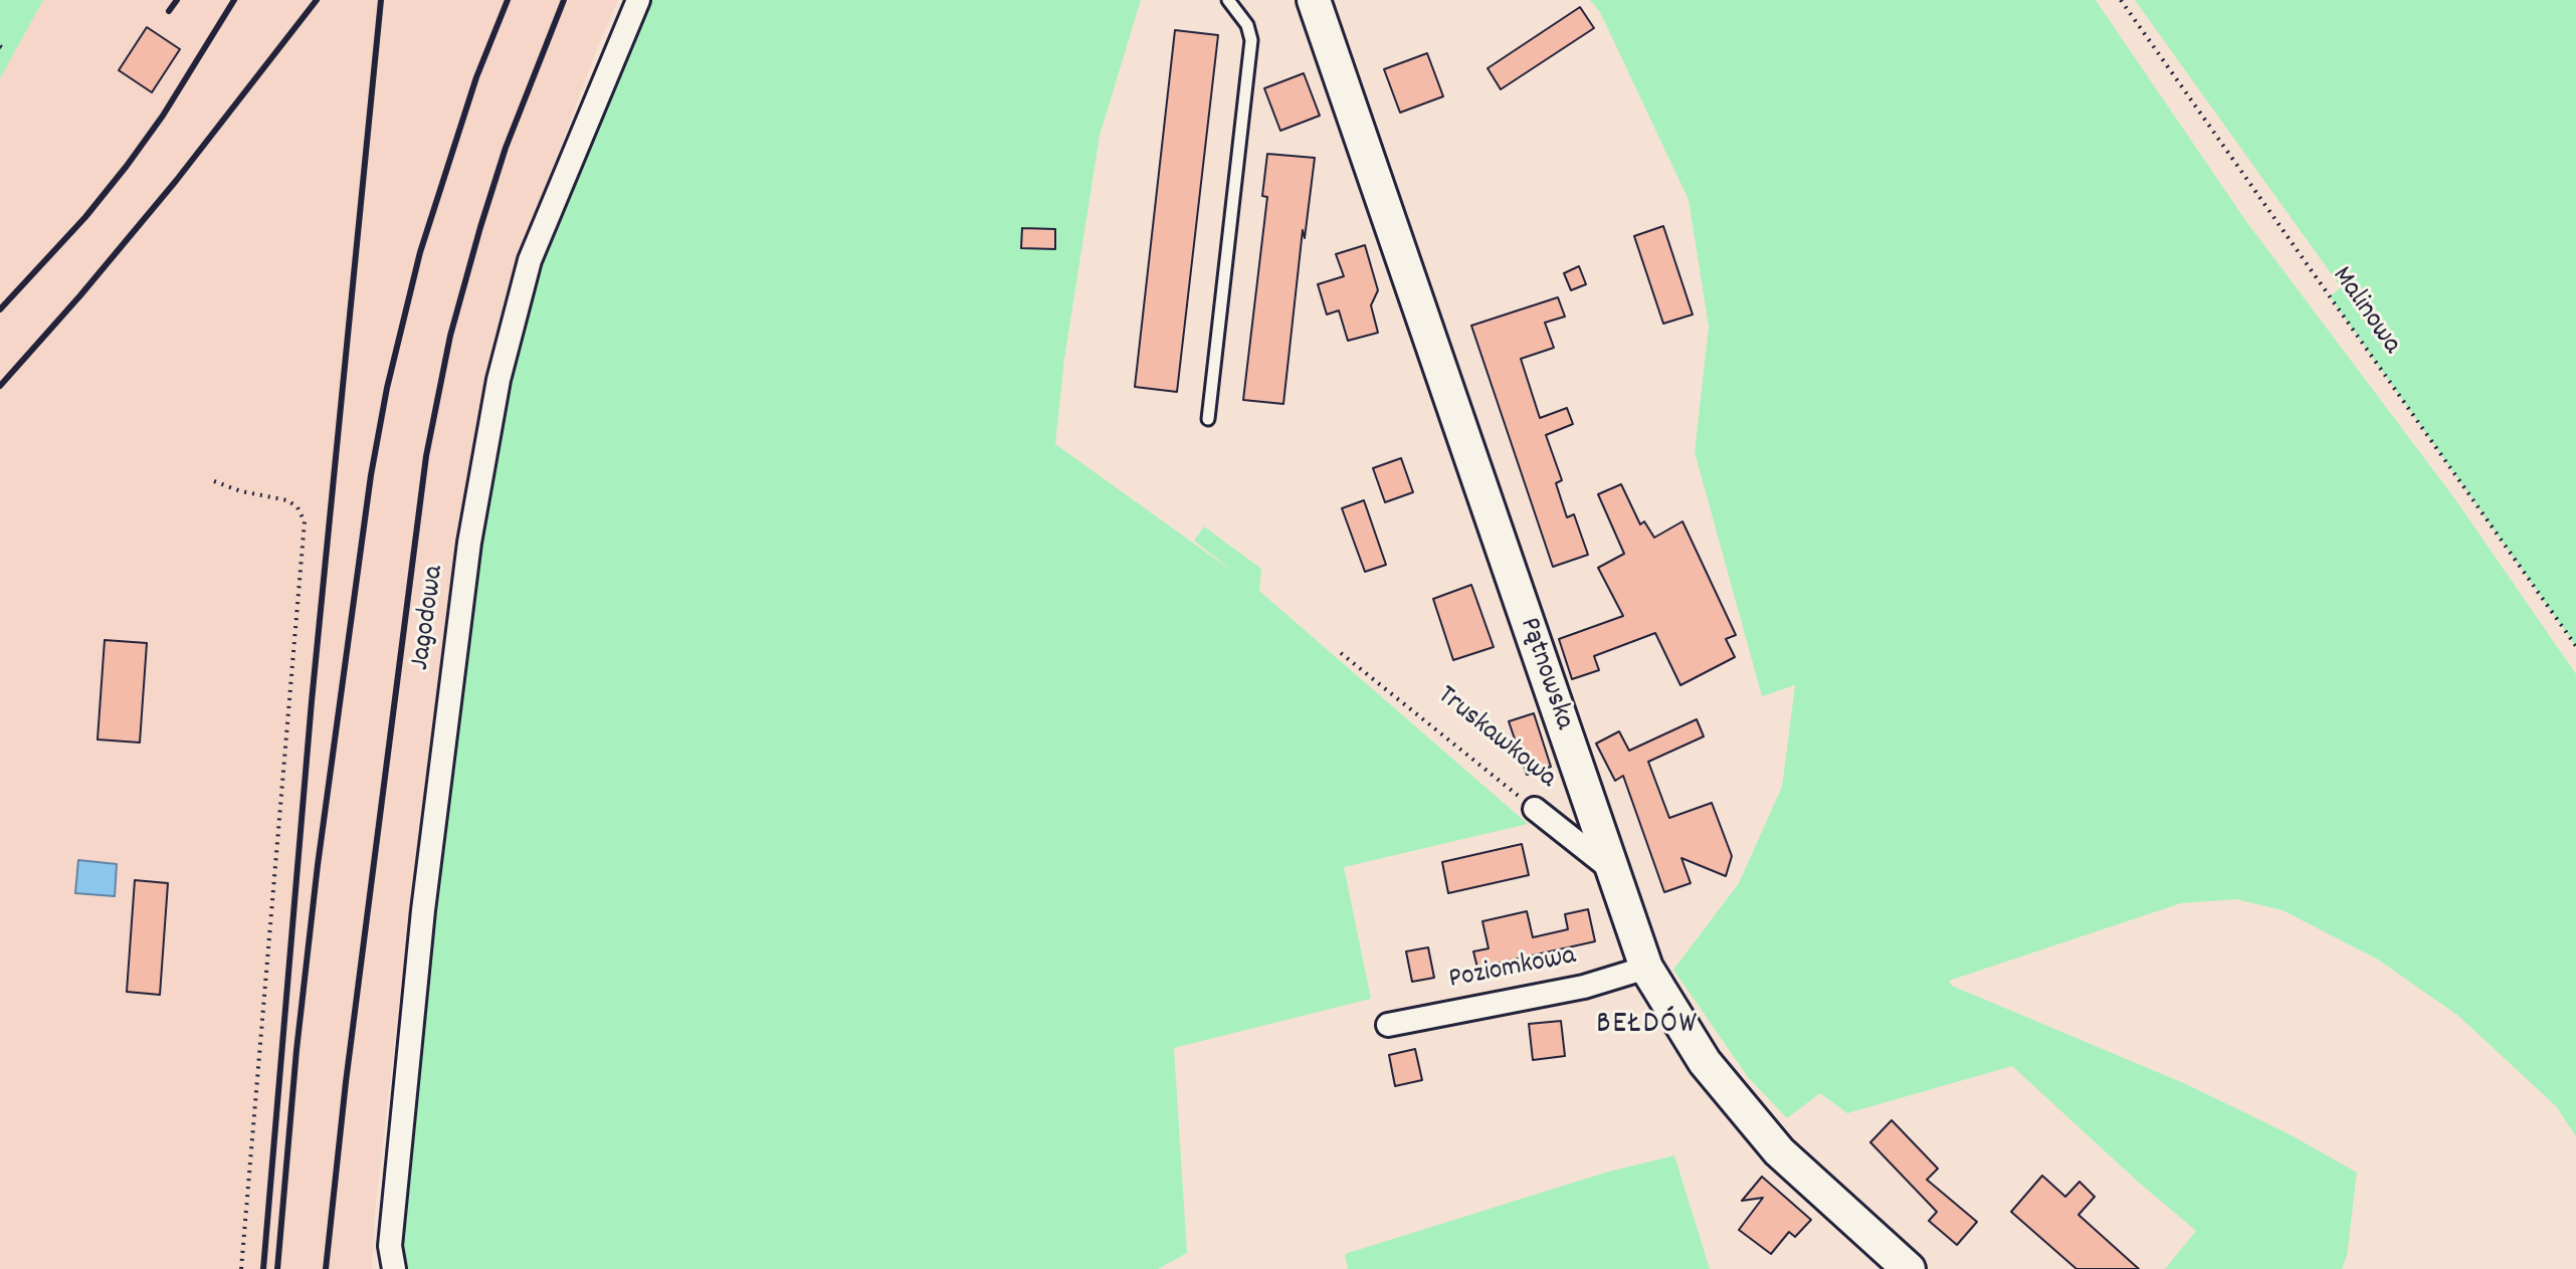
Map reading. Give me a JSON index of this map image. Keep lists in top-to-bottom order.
{
  "streets": {
    "street": [
      "Jagodowa",
      "Pątnowska",
      "Truskawkowa",
      "Poziomkowa"
    ],
    "path": ["Malinowa"]
  },
  "crossings": [
    ["Pątnowska", "Truskawkowa"],
    ["Pątnowska", "Poziomkowa"]
  ],
  "districts": ["BEŁDÓW"]
}
